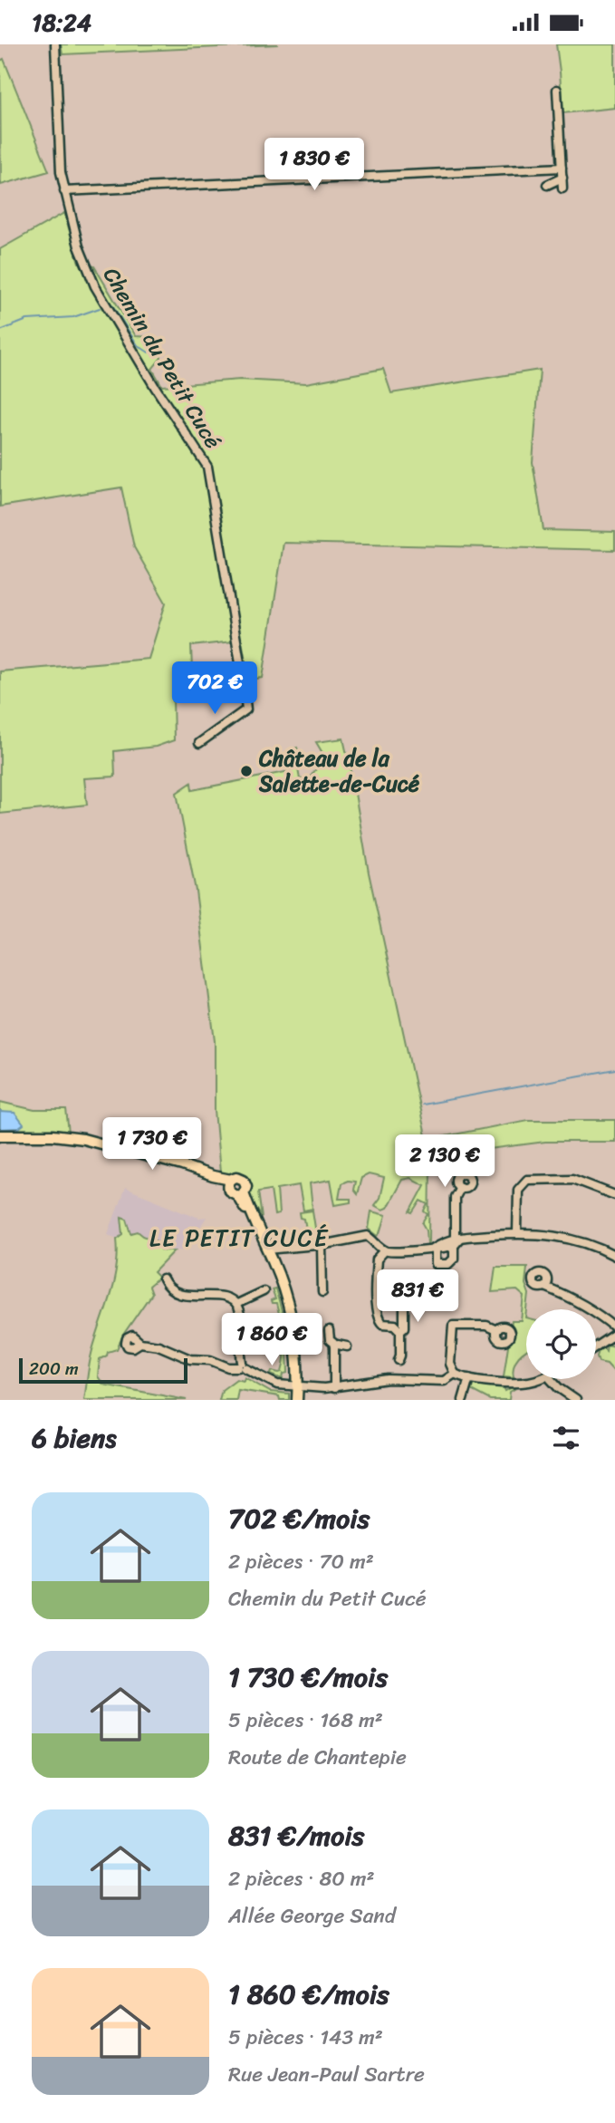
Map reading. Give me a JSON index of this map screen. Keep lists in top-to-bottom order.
{
  "streets": {
    "street": ["Chemin du Petit Cucé"]
  },
  "districts": ["LE PETIT CUCÉ"],
  "places": ["Château de la Salette-de-Cucé"],
  "scale_bar": "200 m",
  "page": {
    "status": "18:24",
    "price": [
      "1 830 €",
      "702 €",
      "1 730 €",
      "2 130 €",
      "831 €",
      "1 860 €"
    ],
    "scale": "200 m",
    "heading": "6 biens",
    "list": [
      {
        "name": "702 €/mois",
        "note": "2 pièces · 70 m² · Chemin du Petit Cucé"
      },
      {
        "name": "1 730 €/mois",
        "note": "5 pièces · 168 m² · Route de Chantepie"
      },
      {
        "name": "831 €/mois",
        "note": "2 pièces · 80 m² · Allée George Sand"
      },
      {
        "name": "1 860 €/mois",
        "note": "5 pièces · 143 m² · Rue Jean-Paul Sartre"
      }
    ]
  }
}
